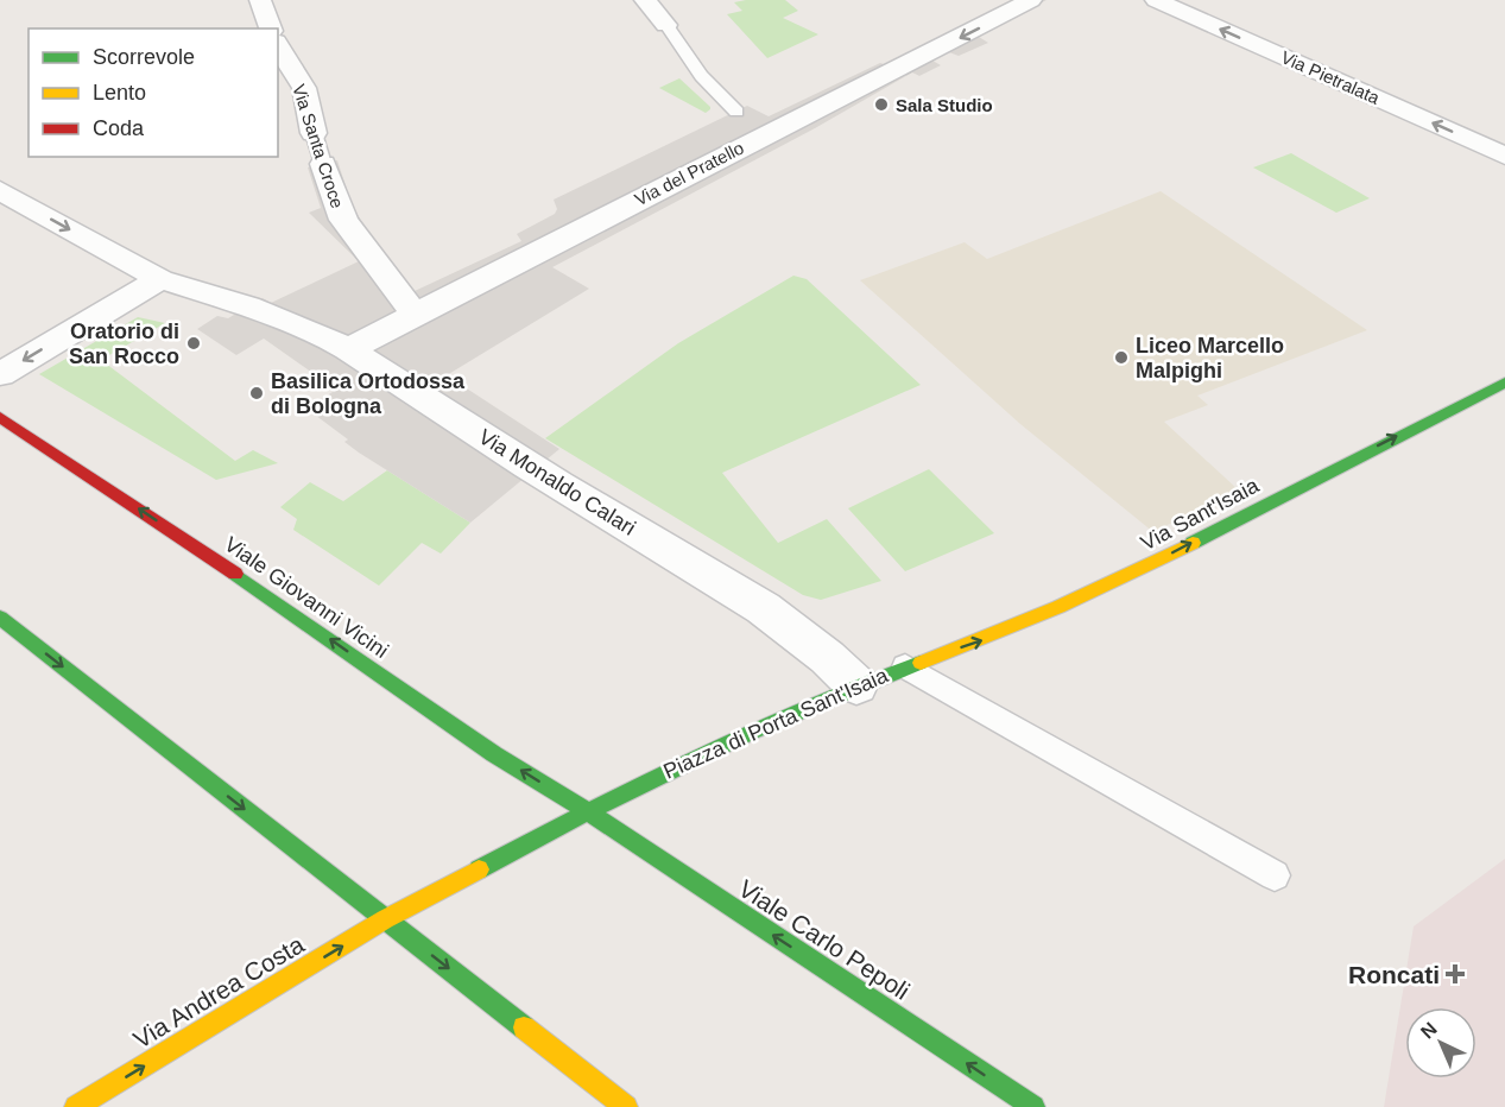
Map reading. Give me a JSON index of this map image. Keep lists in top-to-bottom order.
{
  "streets": {
    "main road": [
      "Via Sant'Isaia",
      "Viale Giovanni Vicini",
      "Piazza di Porta Sant'Isaia",
      "Viale Carlo Pepoli",
      "Via Andrea Costa"
    ],
    "street": [
      "Via Pietralata",
      "Via Santa Croce",
      "Via del Pratello",
      "Via Monaldo Calari"
    ]
  },
  "crossings": [
    ["Via Santa Croce", "Via del Pratello"],
    ["Via del Pratello", "Via Monaldo Calari"],
    ["Via Monaldo Calari", "Piazza di Porta Sant'Isaia"],
    ["Via Sant'Isaia", "Piazza di Porta Sant'Isaia"],
    ["Viale Giovanni Vicini", "Piazza di Porta Sant'Isaia"],
    ["Viale Giovanni Vicini", "Viale Carlo Pepoli"],
    ["Piazza di Porta Sant'Isaia", "Viale Carlo Pepoli"],
    ["Piazza di Porta Sant'Isaia", "Via Andrea Costa"]
  ],
  "one_way": [
    "Via Pietralata",
    "Via del Pratello",
    "Via Sant'Isaia",
    "Viale Giovanni Vicini",
    "Viale Carlo Pepoli",
    "Via Andrea Costa"
  ],
  "places": {
    "other": [
      "Sala Studio",
      "Oratorio di San Rocco",
      "Liceo Marcello Malpighi",
      "Basilica Ortodossa di Bologna"
    ],
    "health": ["Roncati"]
  },
  "legend": ["Scorrevole", "Lento", "Coda"],
  "north": "top left"
}
